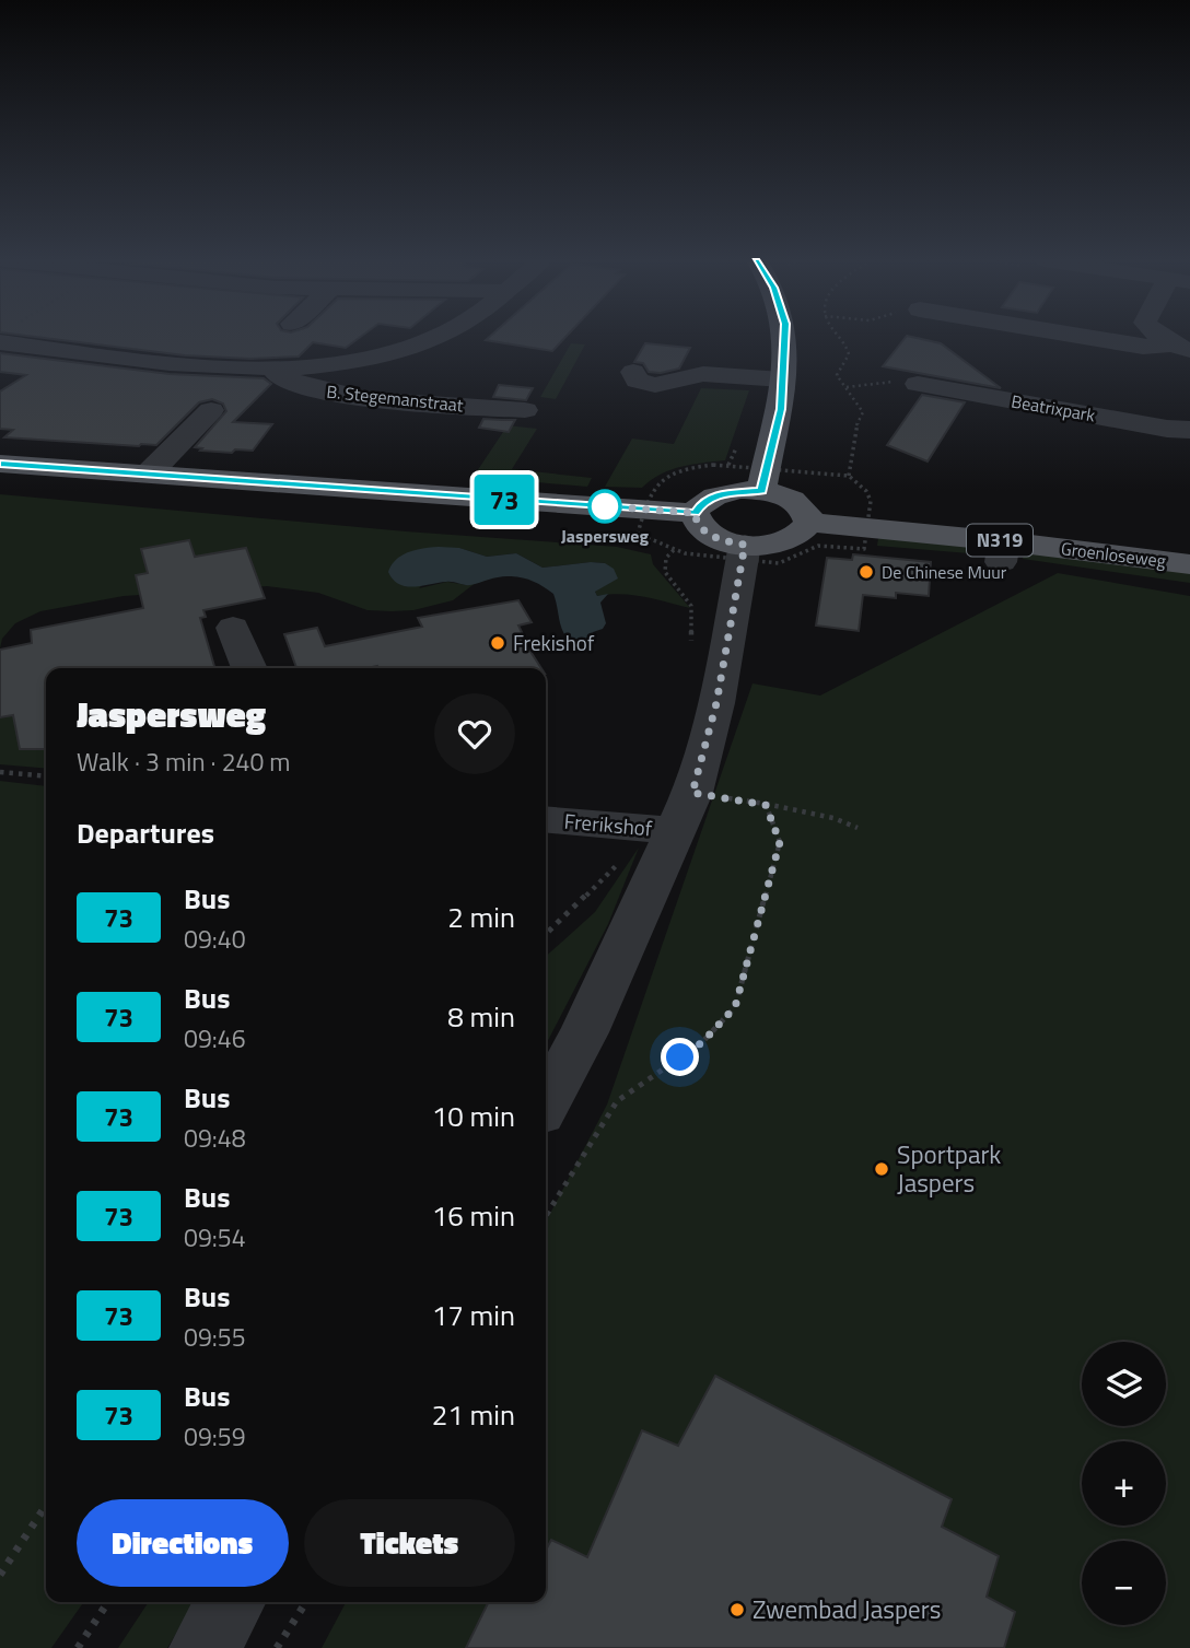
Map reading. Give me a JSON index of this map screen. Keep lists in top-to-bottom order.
{
  "streets": {
    "main road": ["N319", "Groenloseweg"],
    "street": ["B. Stegemanstraat", "Beatrixpark", "Frerikshof"]
  },
  "places": [
    "Jaspersweg",
    "De Chinese Muur",
    "Frekishof",
    "Sportpark Jaspers",
    "Zwembad Jaspers"
  ],
  "lines": ["bus line 73"],
  "page": {
    "on_map": "73",
    "heading": [
      ["Jaspersweg", "Walk · 3 min · 240 m"],
      "Departures"
    ],
    "list": [
      {
        "mark": "73",
        "name": "Bus",
        "note": "09:40",
        "value": "2 min"
      },
      {
        "mark": "73",
        "name": "Bus",
        "note": "09:46",
        "value": "8 min"
      },
      {
        "mark": "73",
        "name": "Bus",
        "note": "09:48",
        "value": "10 min"
      },
      {
        "mark": "73",
        "name": "Bus",
        "note": "09:54",
        "value": "16 min"
      },
      {
        "mark": "73",
        "name": "Bus",
        "note": "09:55",
        "value": "17 min"
      },
      {
        "mark": "73",
        "name": "Bus",
        "note": "09:59",
        "value": "21 min"
      }
    ],
    "map_buttons": ["+", "−"],
    "buttons": ["Directions", "Tickets"]
  }
}
